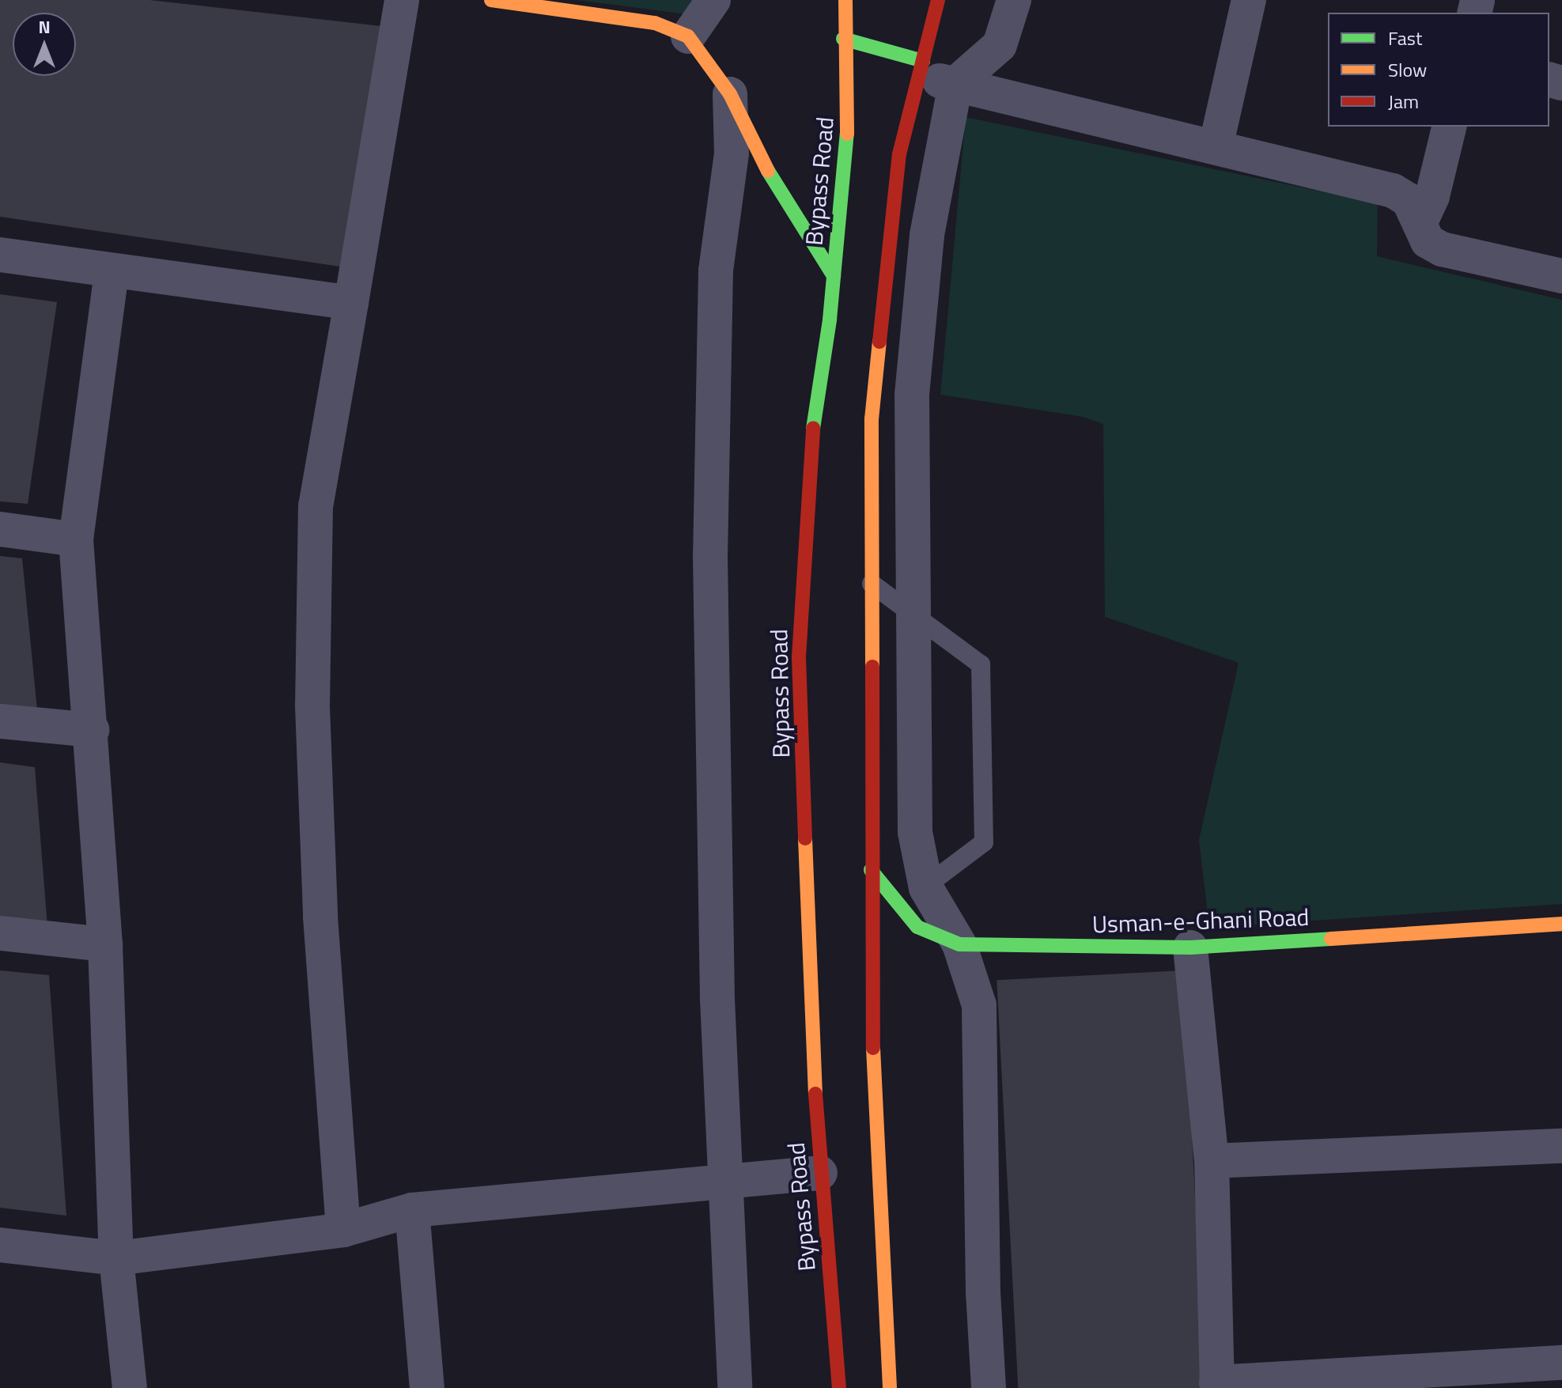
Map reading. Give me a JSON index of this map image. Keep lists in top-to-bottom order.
{
  "streets": {
    "main road": ["Bypass Road", "Usman-e-Ghani Road"]
  },
  "legend": ["Fast", "Slow", "Jam"],
  "north": "top"
}
